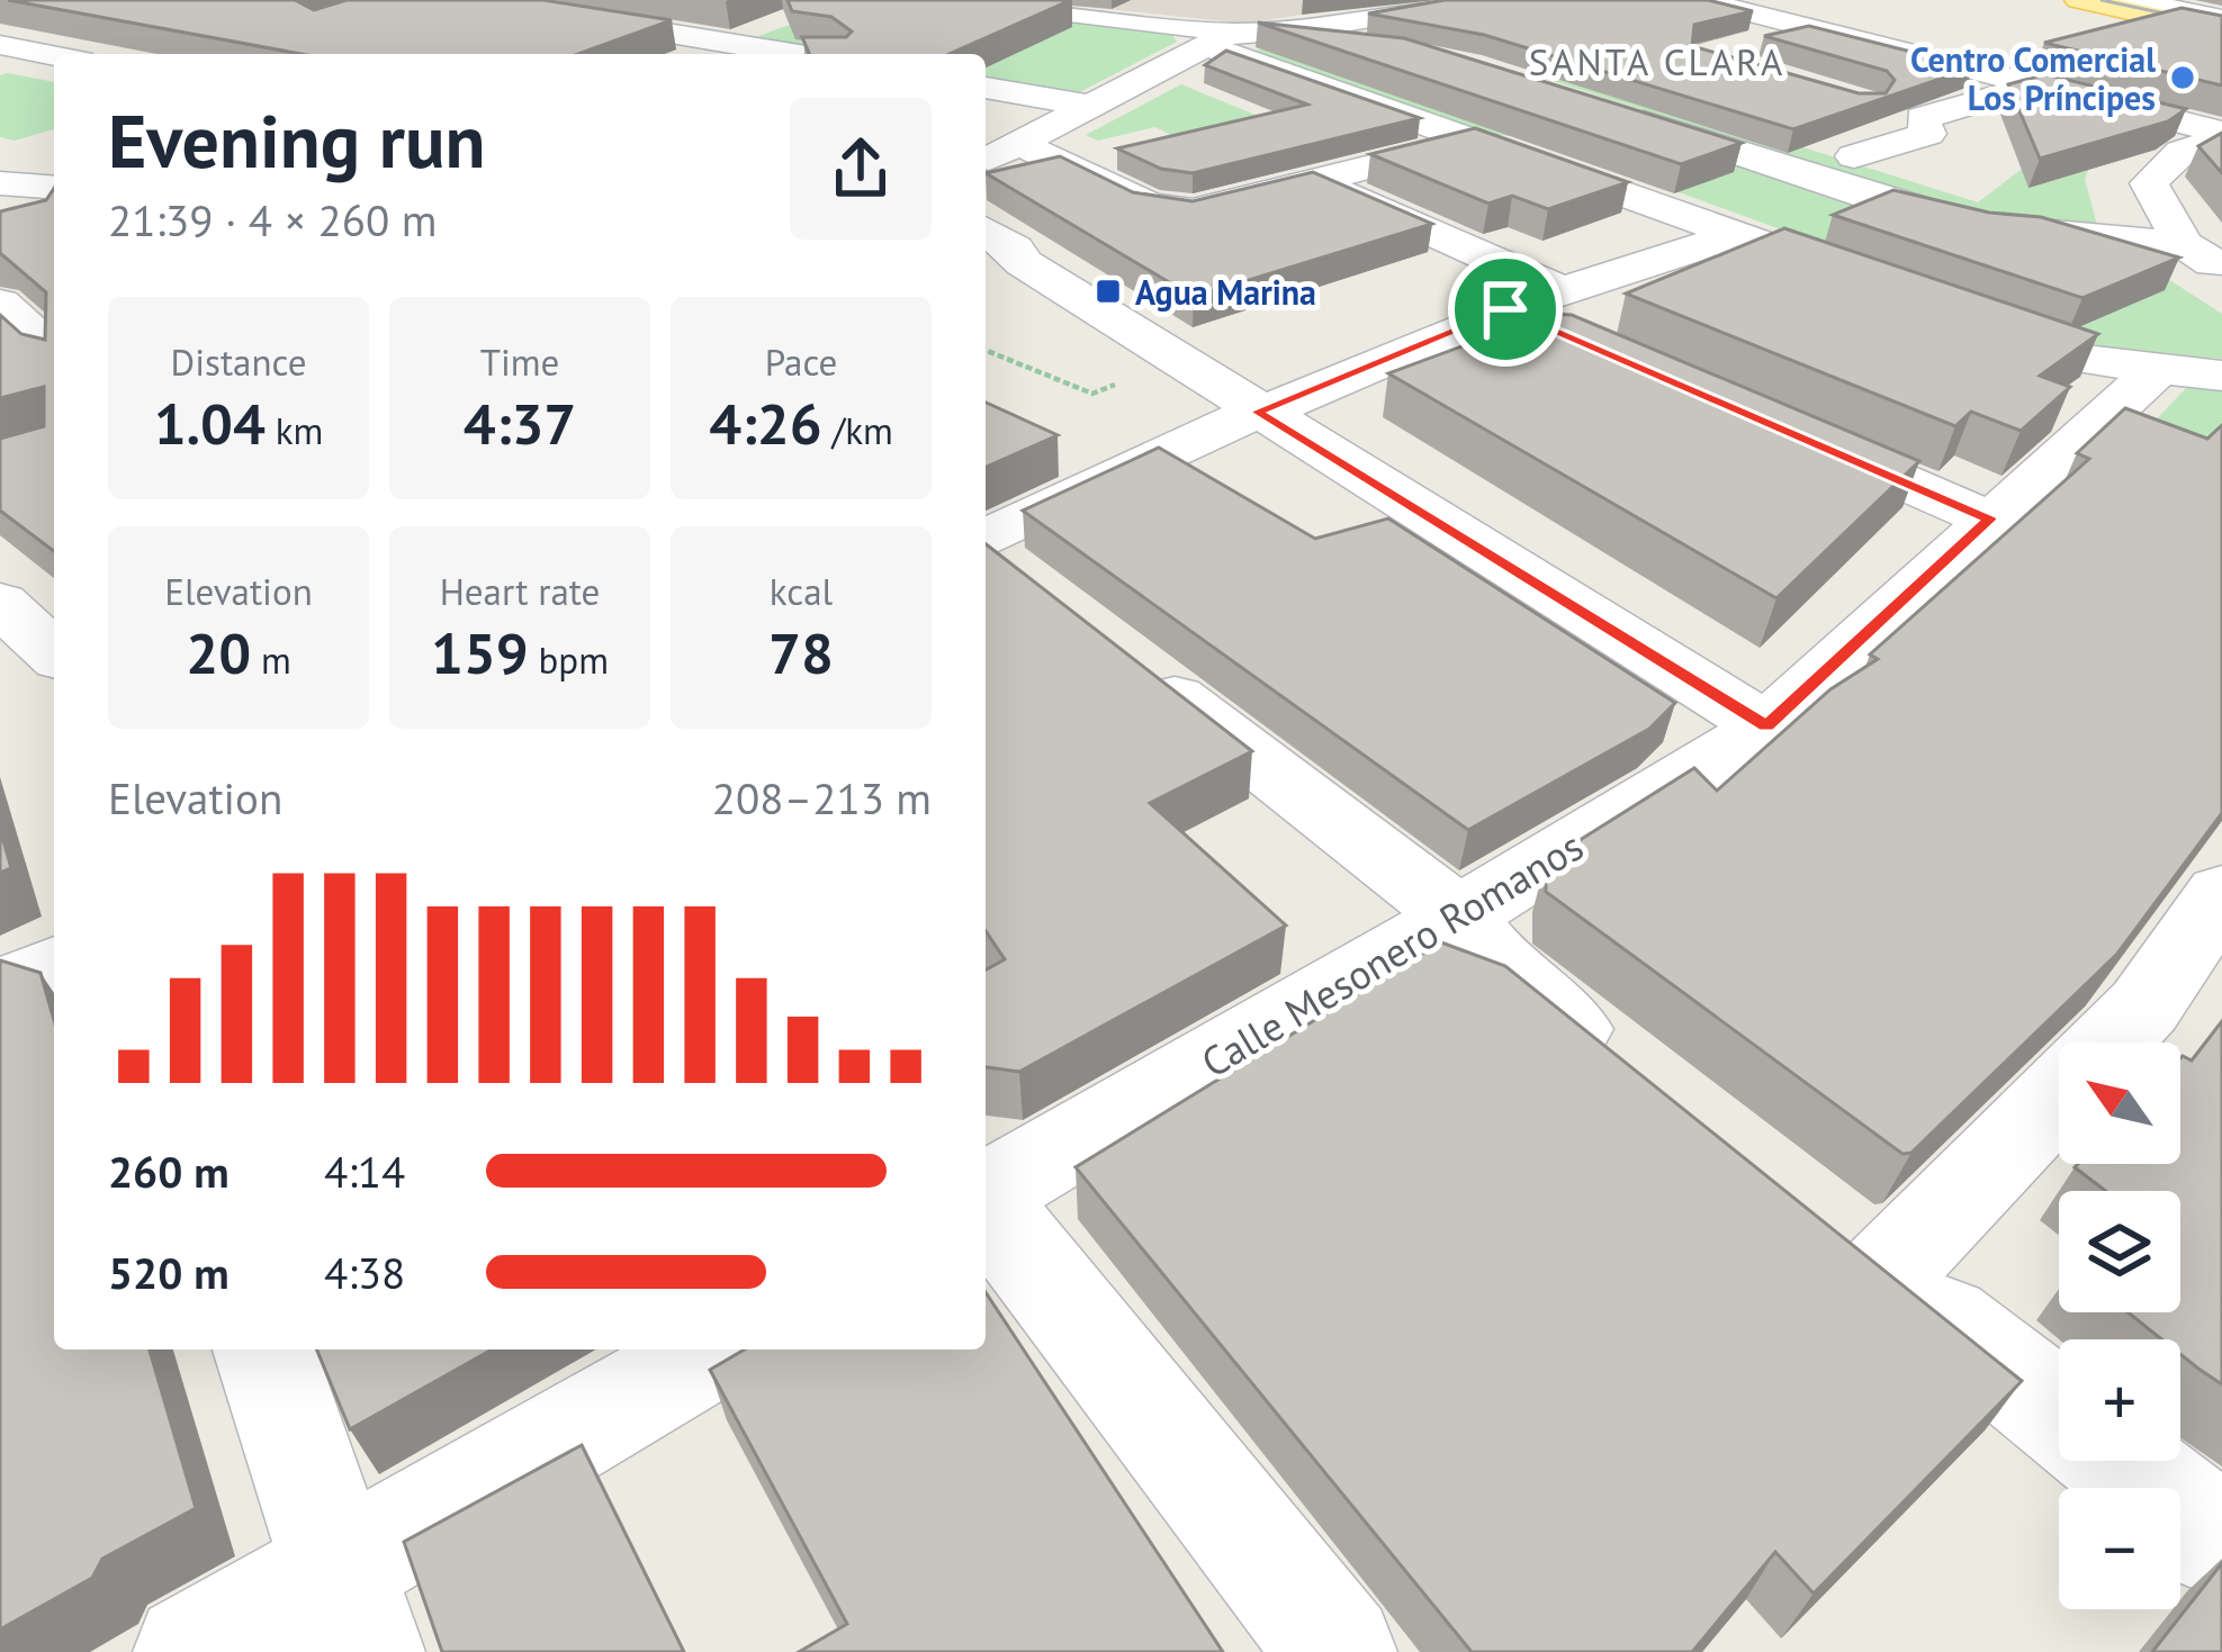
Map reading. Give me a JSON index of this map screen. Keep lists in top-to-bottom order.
{
  "streets": {
    "street": ["Calle Mesonero Romanos"]
  },
  "districts": ["SANTA CLARA"],
  "places": {
    "other": ["Centro Comercial Los Príncipes"],
    "transit": ["Agua Marina"]
  },
  "north": "top left",
  "page": {
    "heading": ["Evening run", "21:39 · 4 × 260 m"],
    "stats": [
      ["Distance", "1.04 km"],
      ["Time", "4:37"],
      ["Pace", "4:26 /km"],
      ["Elevation", "20 m"],
      ["Heart rate", "159 bpm"],
      ["kcal", "78"]
    ],
    "chart": ["Elevation", "208–213 m"],
    "map_buttons": ["+", "−"],
    "list": [
      {
        "name": "260 m",
        "note": "4:14"
      },
      {
        "name": "520 m",
        "note": "4:38"
      }
    ]
  }
}
